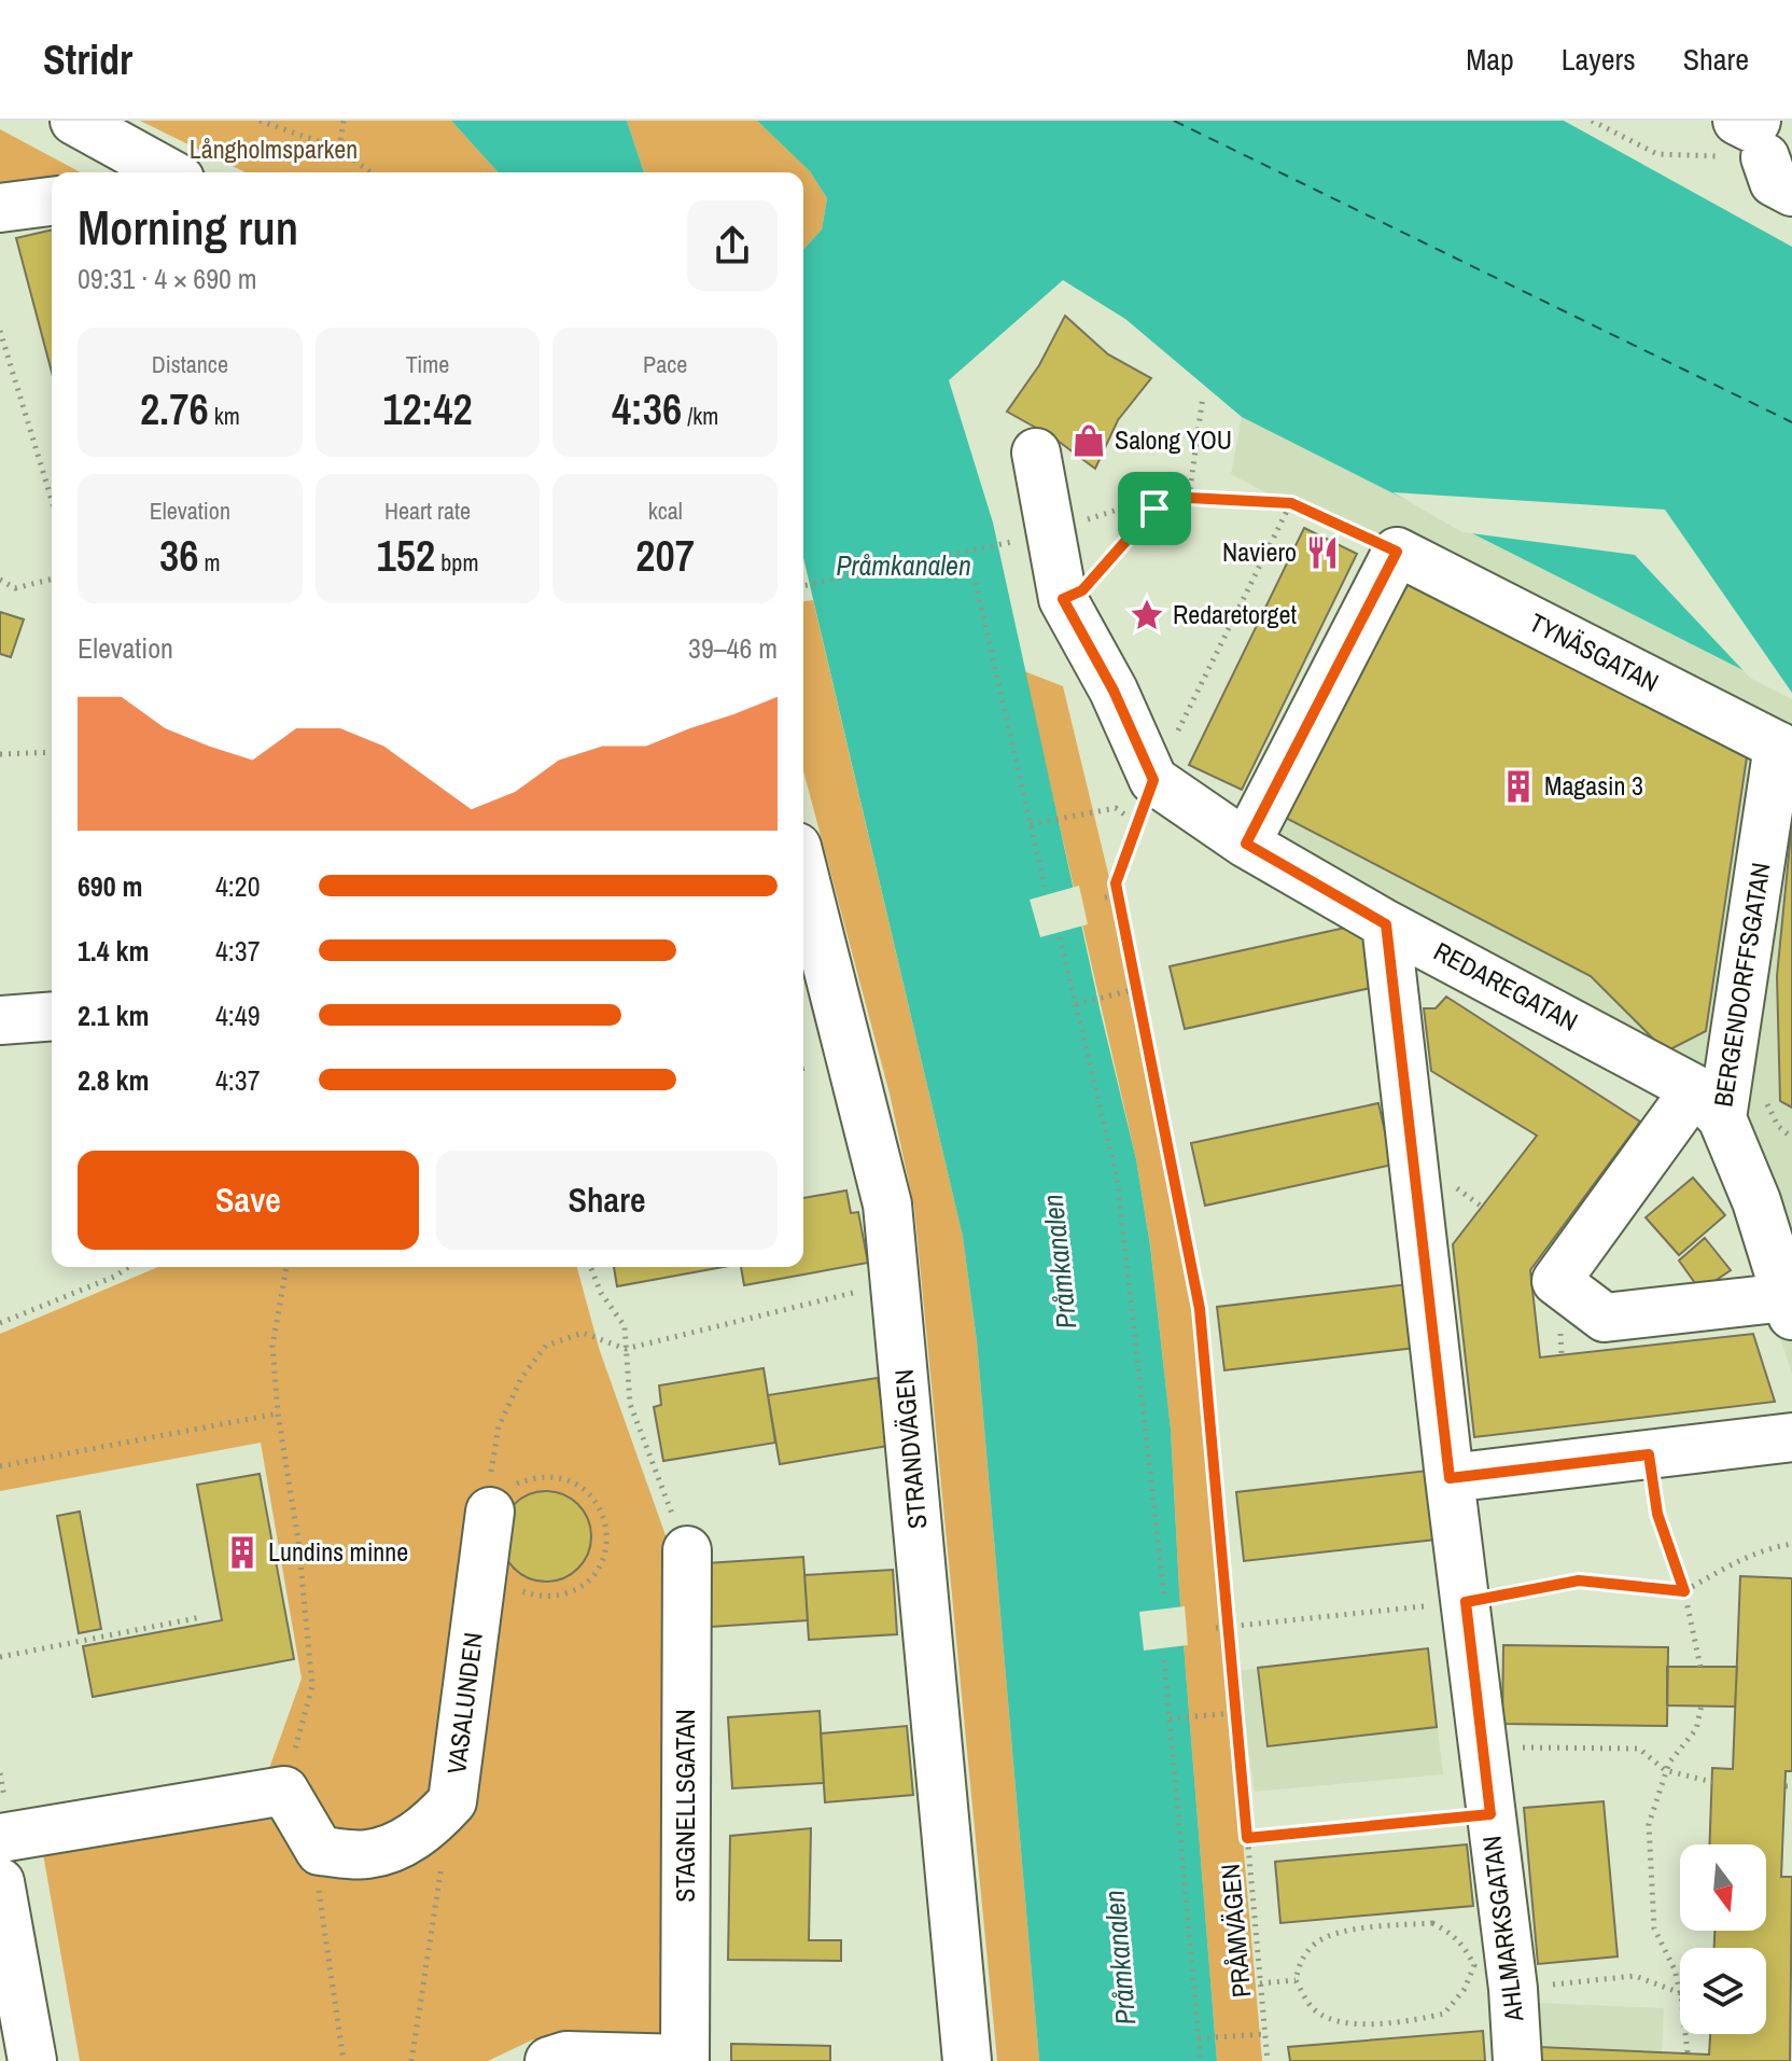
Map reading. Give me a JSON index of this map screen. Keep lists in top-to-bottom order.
{
  "streets": {
    "street": [
      "TYNÄSGATAN",
      "BERGENDORFFSGATAN",
      "REDAREGATAN",
      "STRANDVÄGEN",
      "VASALUNDEN",
      "STAGNELLSGATAN",
      "AHLMARKSGATAN"
    ],
    "path": ["PRÅMVÄGEN"]
  },
  "crossings": [
    ["TYNÄSGATAN", "BERGENDORFFSGATAN"],
    ["BERGENDORFFSGATAN", "REDAREGATAN"],
    ["REDAREGATAN", "AHLMARKSGATAN"],
    ["REDAREGATAN", "PRÅMVÄGEN"]
  ],
  "water": ["Pråmkanalen"],
  "parks": ["Långholmsparken"],
  "places": {
    "shop": ["Salong YOU"],
    "restaurant": ["Naviero"],
    "place": ["Redaretorget"],
    "building": ["Magasin 3", "Lundins minne"]
  },
  "north": "bottom",
  "page": {
    "header": "Stridr",
    "nav": ["Map", "Layers", "Share"],
    "heading": ["Morning run", "09:31 · 4 × 690 m"],
    "stats": [
      ["Distance", "2.76 km"],
      ["Time", "12:42"],
      ["Pace", "4:36 /km"],
      ["Elevation", "36 m"],
      ["Heart rate", "152 bpm"],
      ["kcal", "207"]
    ],
    "chart": ["Elevation", "39–46 m"],
    "list": [
      {
        "name": "690 m",
        "note": "4:20"
      },
      {
        "name": "1.4 km",
        "note": "4:37"
      },
      {
        "name": "2.1 km",
        "note": "4:49"
      },
      {
        "name": "2.8 km",
        "note": "4:37"
      }
    ],
    "buttons": ["Save", "Share"]
  }
}
